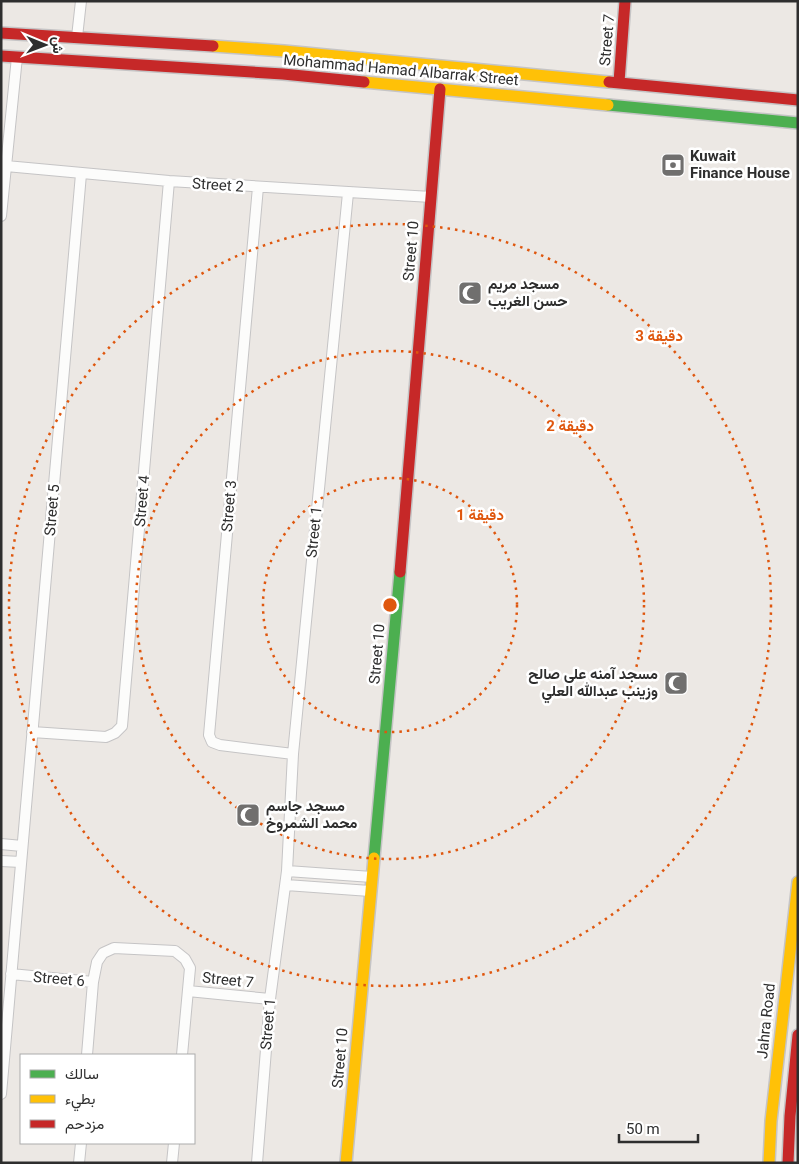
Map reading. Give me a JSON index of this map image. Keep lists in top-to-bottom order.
{
  "streets": {
    "main road": [
      "Street 7",
      "Mohammad Hamad Albarrak Street",
      "Street 10",
      "Jahra Road"
    ],
    "street": [
      "Street 2",
      "Street 4",
      "Street 3",
      "Street 5",
      "Street 1",
      "Street 6"
    ]
  },
  "crossings": [
    ["Street 7", "Mohammad Hamad Albarrak Street"],
    ["Street 7", "Street 1"],
    ["Mohammad Hamad Albarrak Street", "Street 10"],
    ["Street 2", "Street 10"],
    ["Street 2", "Street 4"],
    ["Street 2", "Street 3"],
    ["Street 2", "Street 5"],
    ["Street 2", "Street 1"],
    ["Street 4", "Street 5"],
    ["Street 3", "Street 1"],
    ["Street 5", "Street 6"]
  ],
  "places": {
    "bank": ["Kuwait Finance House"],
    "mosque": ["مسجد مريم حسن الغريب", "مسجد آمنه علي صالح وزينب عبدالله العلي", "مسجد جاسم محمد الشمروخ"]
  },
  "legend": ["سالك", "بطيء", "مزدحم"],
  "scale_bar": "50 m",
  "north": "right",
  "rings": ["3 دقيقة", "2 دقيقة", "1 دقيقة"]
}
